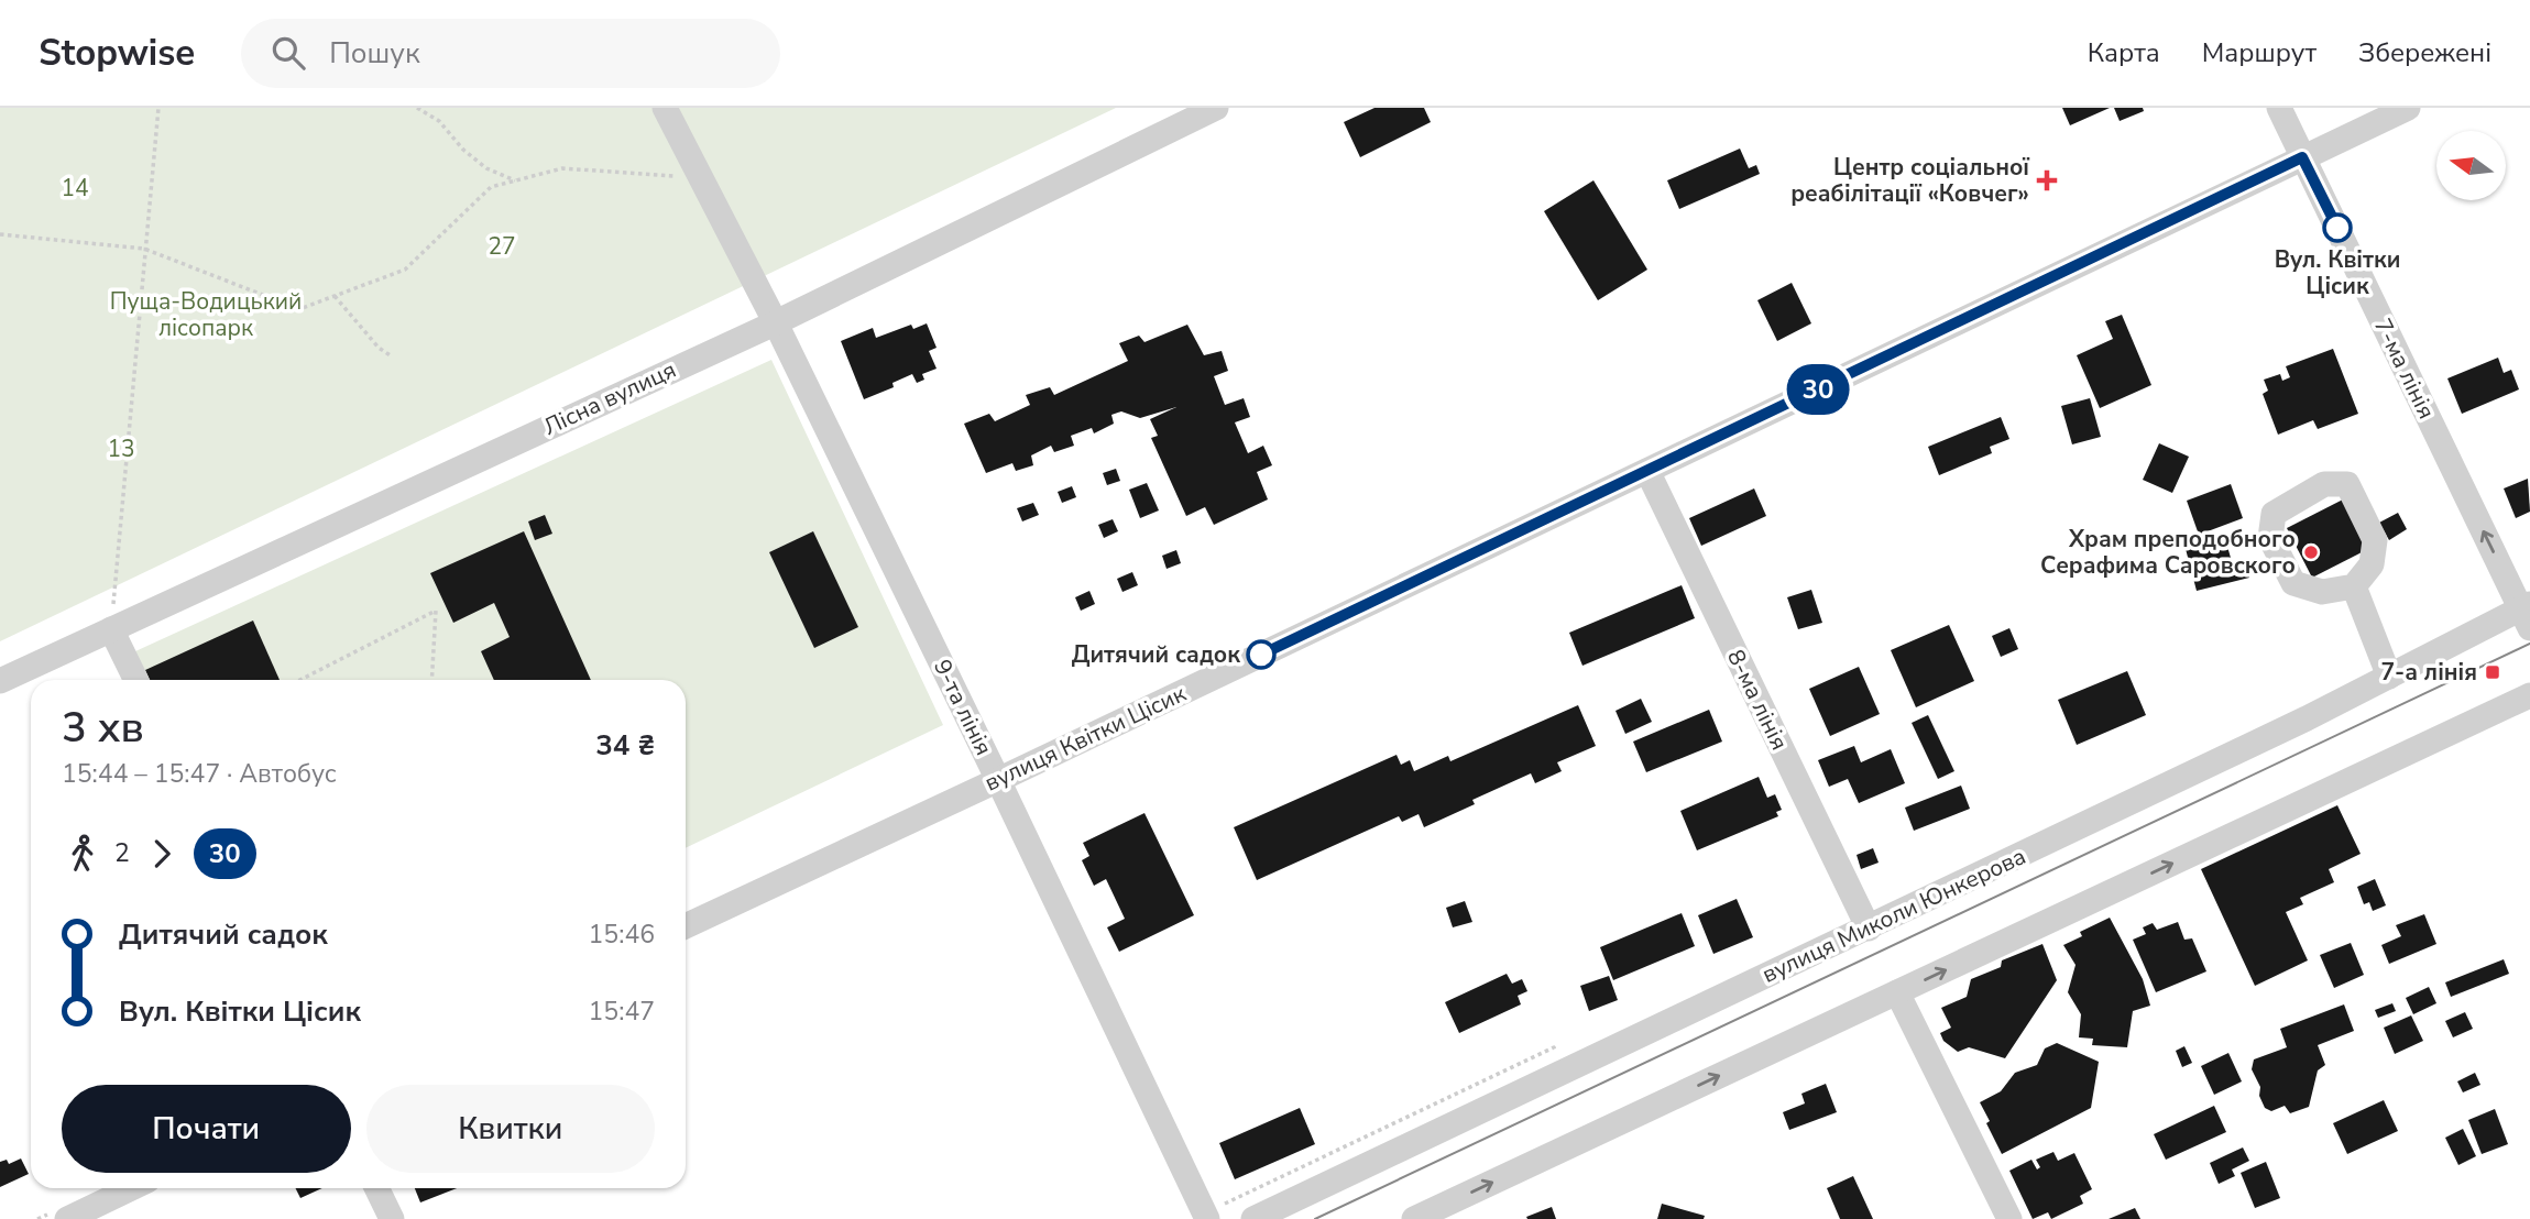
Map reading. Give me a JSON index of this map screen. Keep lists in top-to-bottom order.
{
  "streets": {
    "street": [
      "7-ма лінія",
      "Лісна вулиця",
      "8-ма лінія",
      "9-та лінія",
      "вулиця Квітки Цісик",
      "вулиця Миколи Юнкерова"
    ]
  },
  "crossings": [
    ["7-ма лінія", "вулиця Квітки Цісик"],
    ["7-ма лінія", "вулиця Миколи Юнкерова"],
    ["Лісна вулиця", "9-та лінія"],
    ["8-ма лінія", "вулиця Квітки Цісик"],
    ["8-ма лінія", "вулиця Миколи Юнкерова"],
    ["9-та лінія", "вулиця Квітки Цісик"]
  ],
  "one_way": ["7-ма лінія"],
  "parks": [
    "14",
    "27",
    "Пуща-Водицький лісопарк",
    "13"
  ],
  "places": {
    "health": ["Центр соціальної реабілітації «Ковчег»"],
    "other": ["Вул. Квітки Цісик", "Храм преподобного Серафима Саровского", "Дитячий садок"],
    "transit": ["7-а лінія"]
  },
  "lines": ["bus line 30"],
  "north": "left",
  "page": {
    "header": "Stopwise",
    "search": "Пошук",
    "nav": ["Карта", "Маршрут", "Збережені"],
    "on_map": "30",
    "heading": ["3 хв", "15:44 – 15:47 · Автобус", "34 ₴"],
    "legs": ["2", "30"],
    "list": [
      {
        "name": "Дитячий садок",
        "value": "15:46"
      },
      {
        "name": "Вул. Квітки Цісик",
        "value": "15:47"
      }
    ],
    "buttons": ["Почати", "Квитки"]
  }
}
